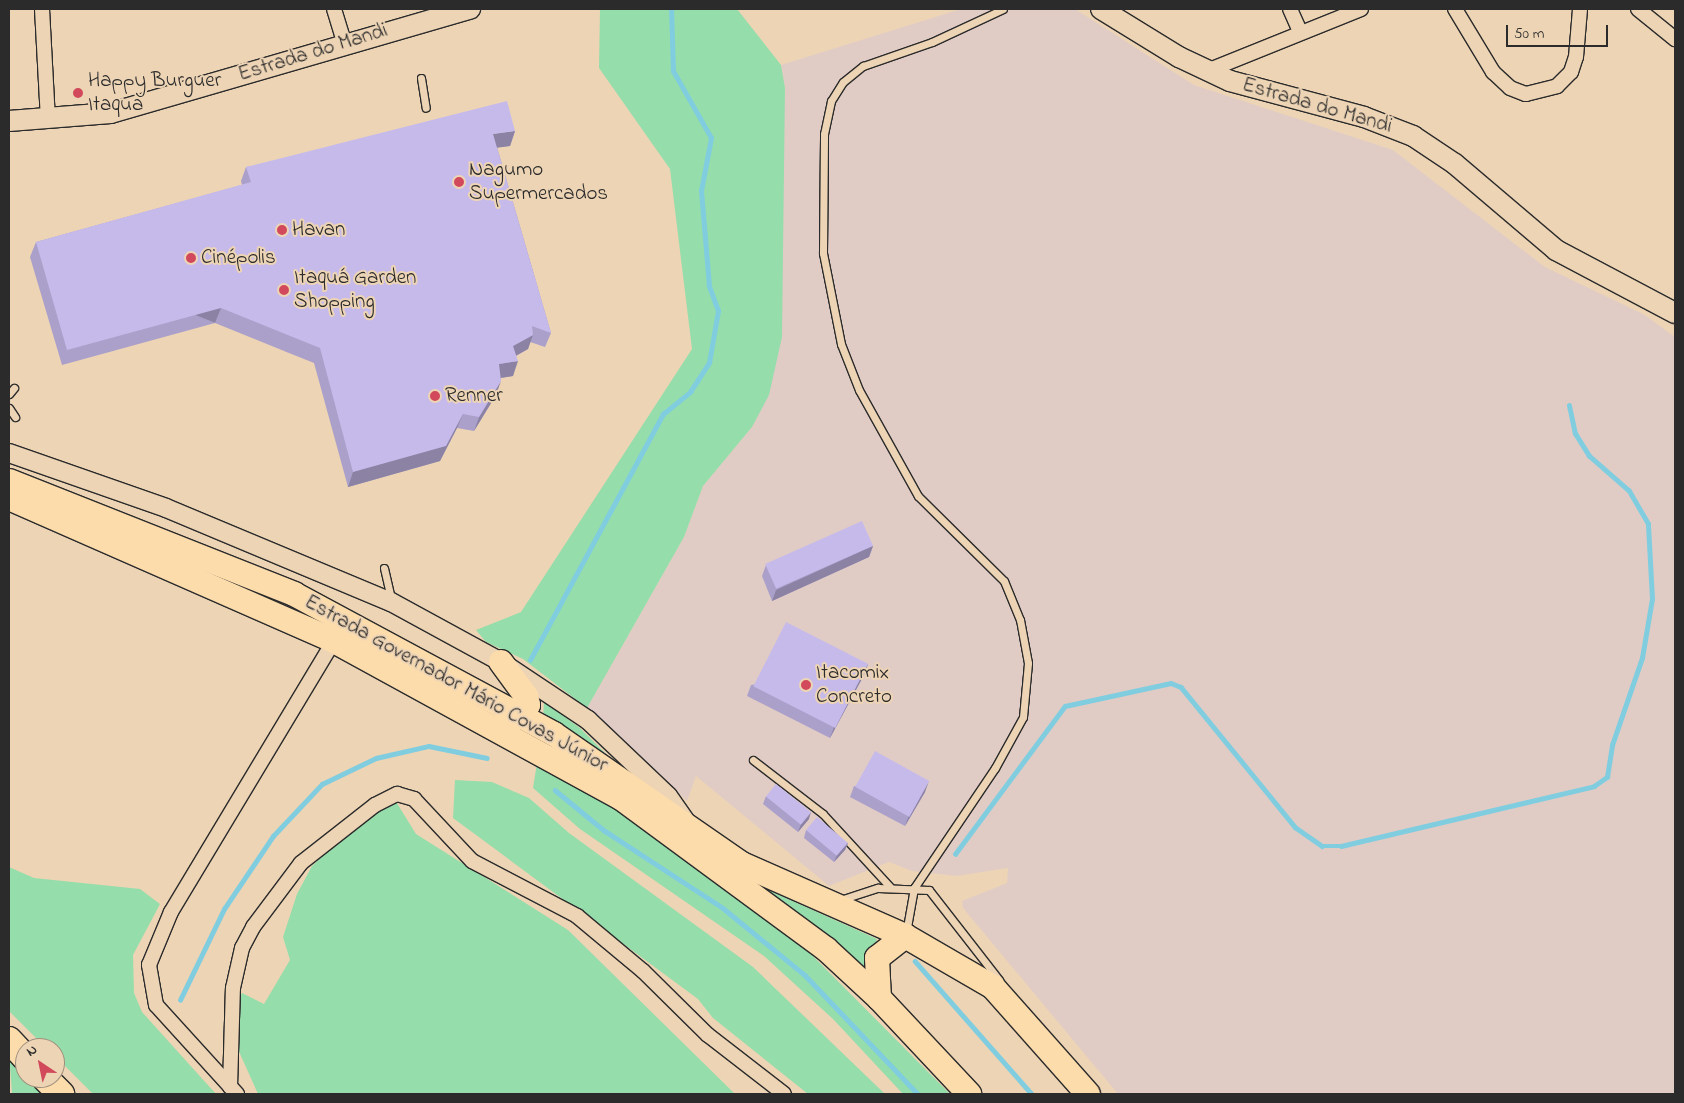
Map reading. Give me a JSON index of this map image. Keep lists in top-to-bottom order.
{
  "streets": {
    "highway": ["Estrada Governador Mário Covas Júnior"],
    "main road": ["Estrada do Mandi"]
  },
  "places": [
    "Happy Burguer Itaqua",
    "Nagumo Supermercados",
    "Havan",
    "Cinépolis",
    "Itaquá Garden Shopping",
    "Renner",
    "Itacomix Concreto"
  ],
  "scale_bar": "50 m",
  "north": "top left"
}
